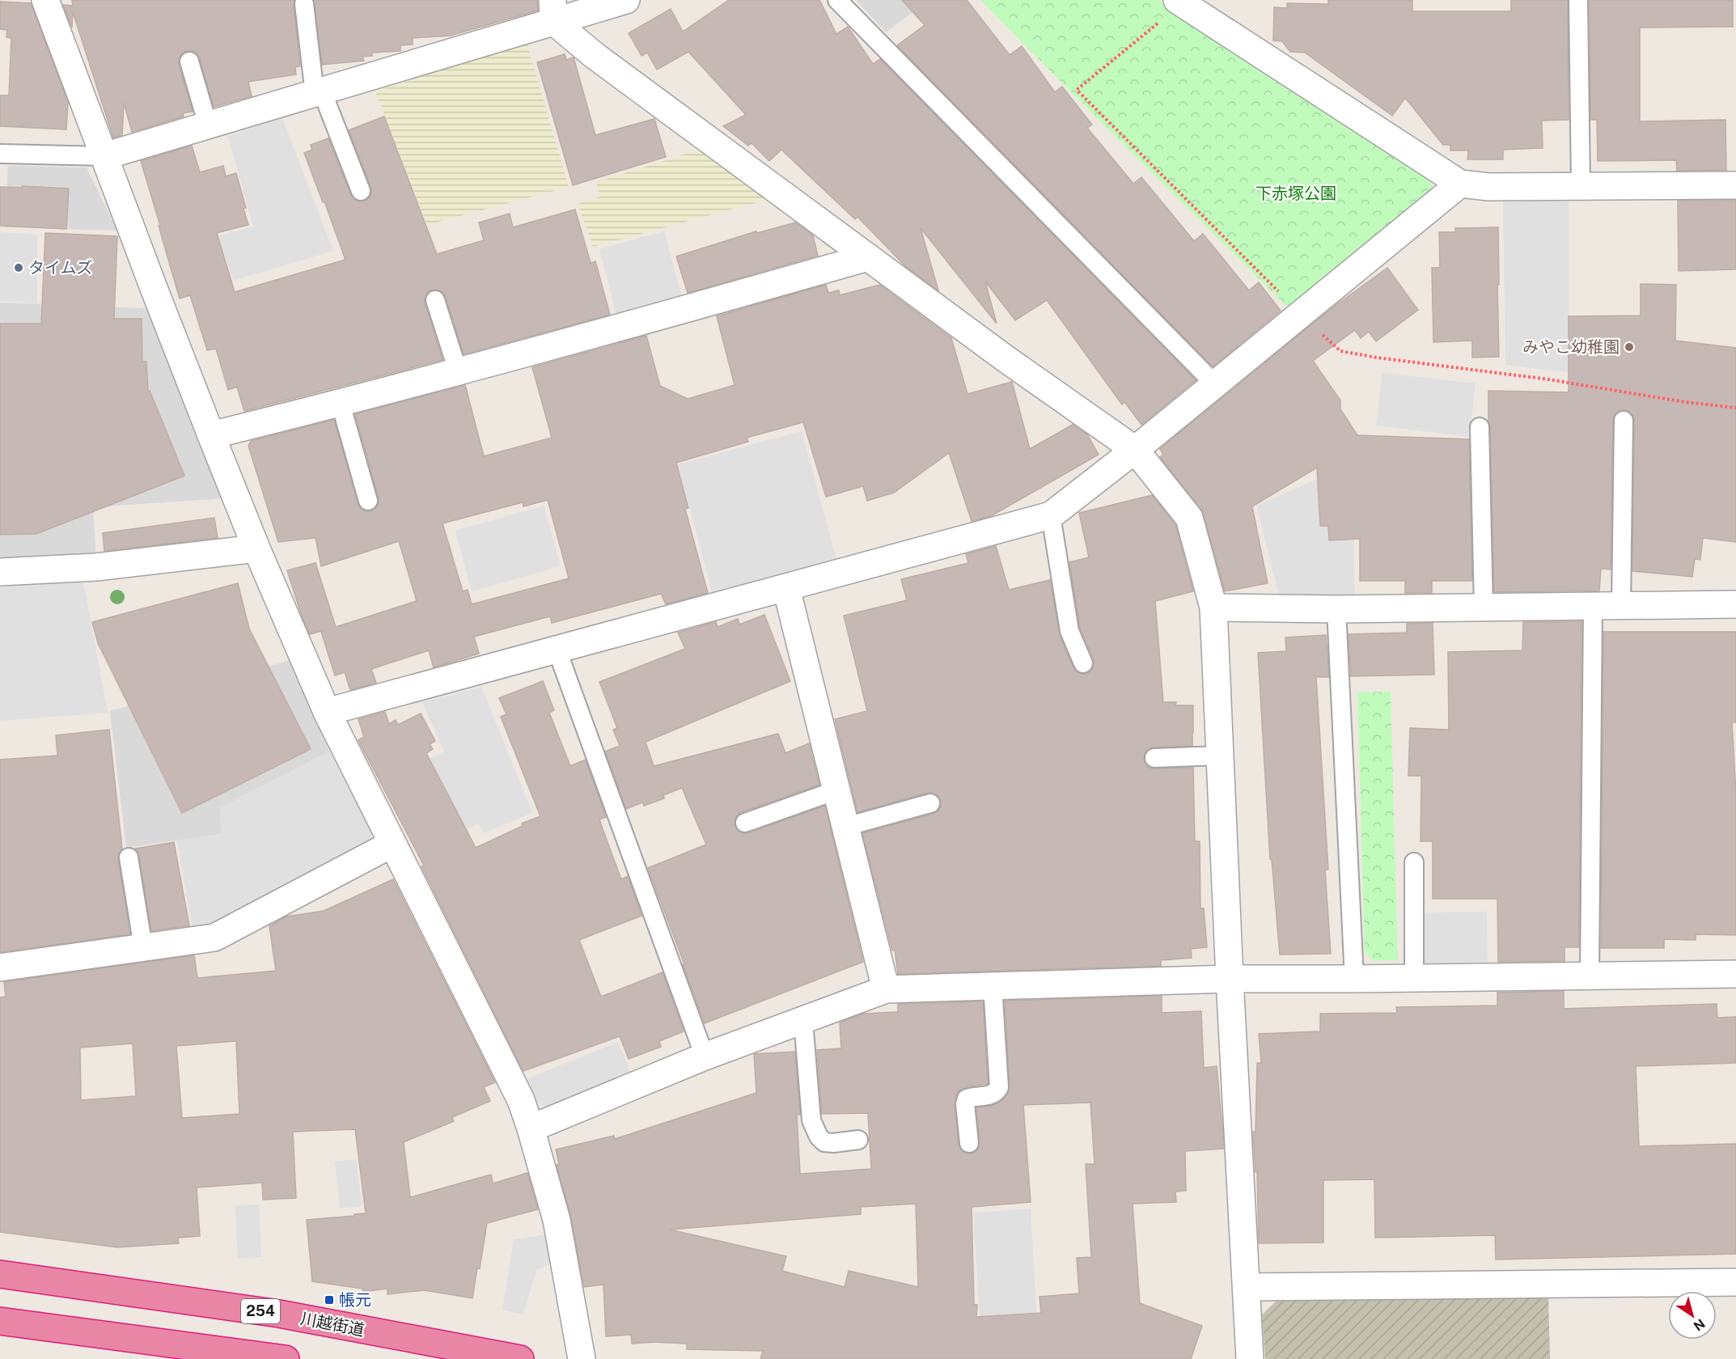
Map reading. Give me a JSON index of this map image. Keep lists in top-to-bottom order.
{
  "streets": {
    "highway": ["254", "川越街道"]
  },
  "parks": ["下赤塚公園"],
  "places": {
    "other": ["タイムズ", "みやこ幼稚園"],
    "transit": ["帳元"]
  },
  "north": "bottom right"
}
